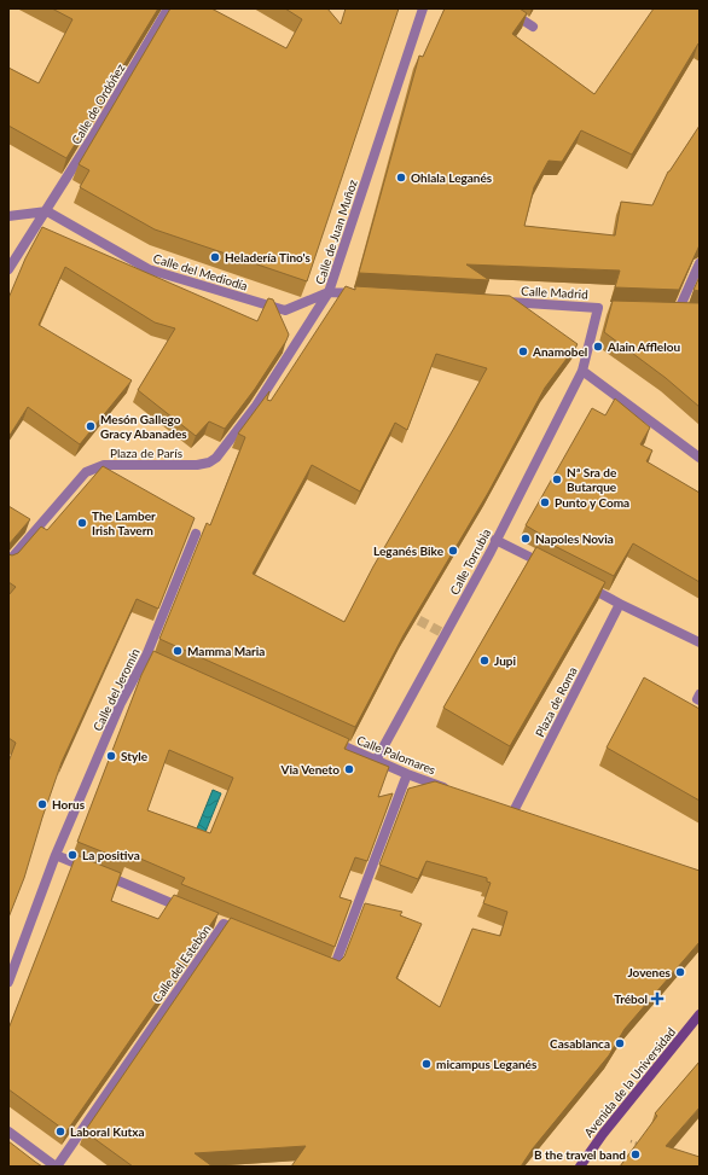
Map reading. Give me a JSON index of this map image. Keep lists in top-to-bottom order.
{
  "streets": {
    "main road": ["Avenida de la Universidad"],
    "street": [
      "Calle de Ordóñez",
      "Calle de Juan Muñoz",
      "Calle del Mediodía",
      "Calle Madrid",
      "Plaza de París",
      "Calle Torrubia",
      "Calle del Jeromín",
      "Plaza de Roma",
      "Calle Palomares",
      "Calle del Estebón"
    ]
  },
  "crossings": [
    ["Calle de Ordóñez", "Calle del Mediodía"],
    ["Calle de Juan Muñoz", "Calle del Mediodía"],
    ["Calle de Juan Muñoz", "Plaza de París"],
    ["Calle Madrid", "Calle Torrubia"],
    ["Calle Torrubia", "Calle Palomares"]
  ],
  "places": {
    "other": [
      "Ohlala Leganés",
      "Heladería Tino's",
      "Alain Afflelou",
      "Anamobel",
      "Mesón Gallego Gracy Abanades",
      "Nª Sra de Butarque",
      "Punto y Coma",
      "The Lamber Irish Tavern",
      "Napoles Novia",
      "Leganés Bike",
      "Mamma Maria",
      "Jupi",
      "Style",
      "Via Veneto",
      "Horus",
      "La positiva",
      "Jovenes",
      "Casablanca",
      "micampus Leganés",
      "Laboral Kutxa",
      "B the travel band"
    ],
    "health": ["Trébol"]
  }
}
